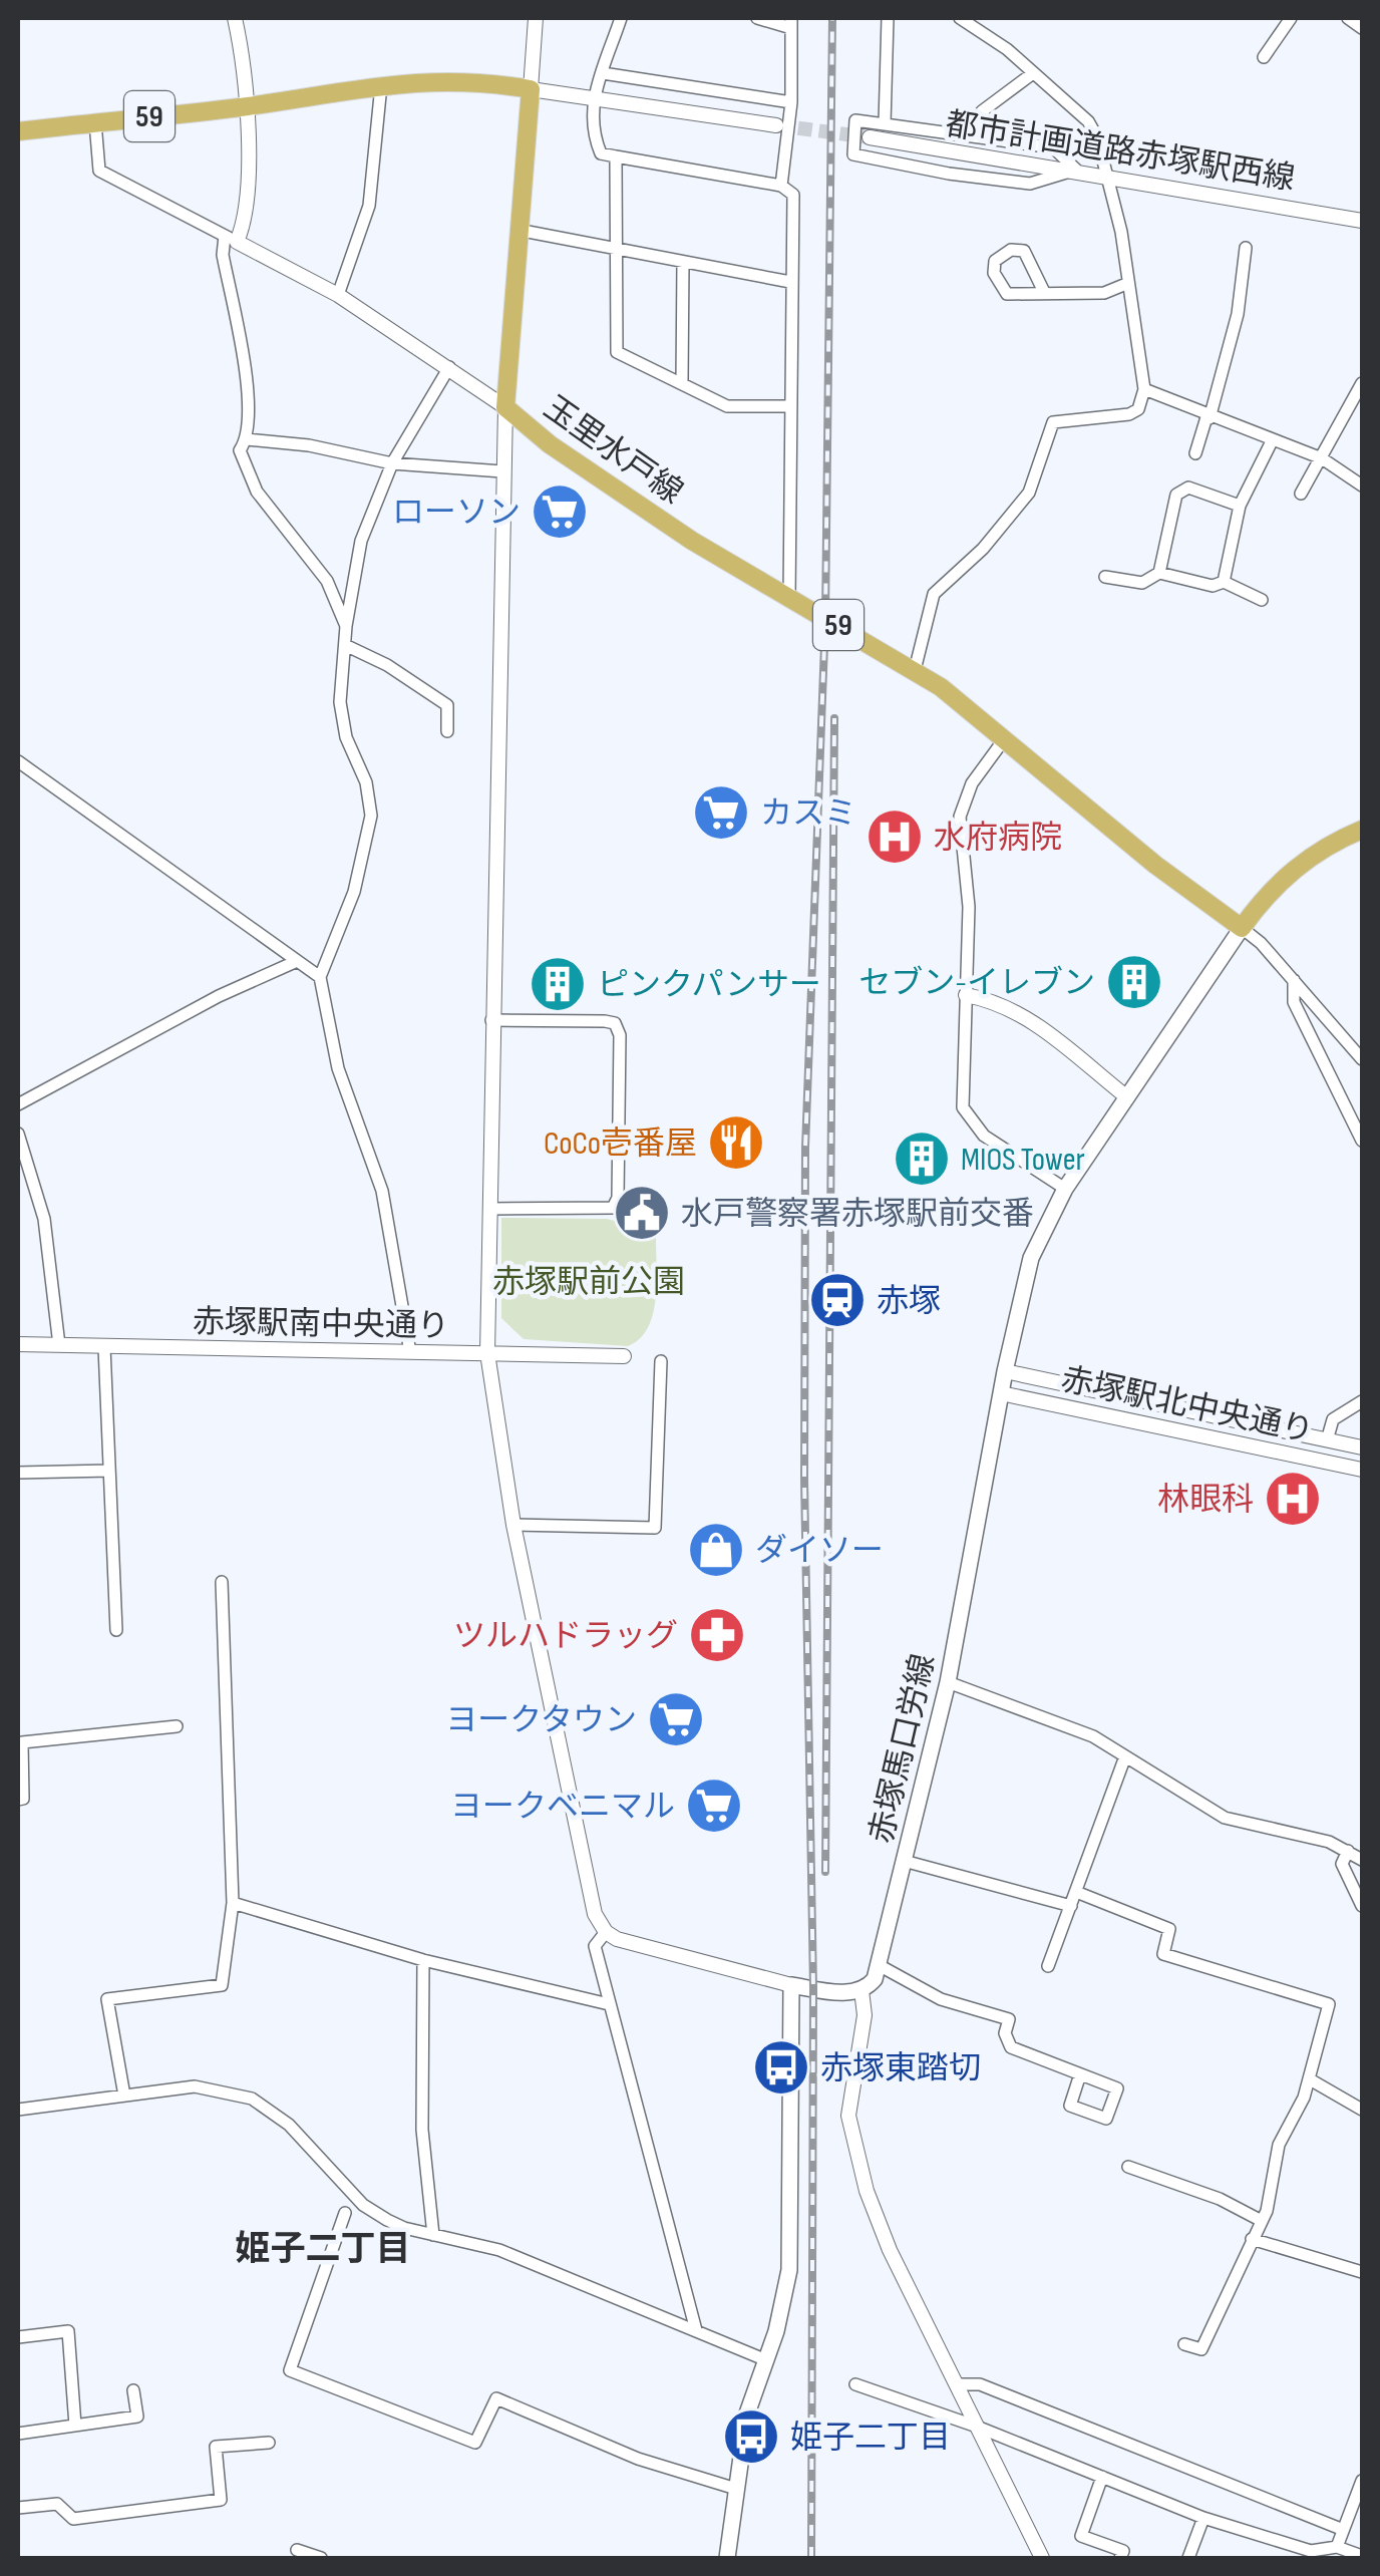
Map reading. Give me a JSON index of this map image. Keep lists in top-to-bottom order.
{
  "streets": {
    "main road": ["59", "玉里水戸線", "赤塚馬口労線"],
    "street": ["都市計画道路赤塚駅西線", "赤塚駅南中央通り", "赤塚駅北中央通り"]
  },
  "crossings": [
    ["59", "玉里水戸線"],
    ["玉里水戸線", "赤塚馬口労線"],
    ["赤塚駅北中央通り", "赤塚馬口労線"]
  ],
  "districts": ["姫子二丁目"],
  "parks": ["赤塚駅前公園"],
  "places": {
    "supermarket": [
      "ローソン",
      "カスミ",
      "ヨークタウン",
      "ヨークベニマル"
    ],
    "hospital": ["水府病院", "林眼科"],
    "building": ["セブン-イレブン", "ピンクパンサー", "MIOS Tower"],
    "restaurant": ["CoCo壱番屋"],
    "public building": ["水戸警察署赤塚駅前交番"],
    "station": ["赤塚"],
    "shop": ["ダイソー"],
    "pharmacy": ["ツルハドラッグ"],
    "bus stop": ["赤塚東踏切", "姫子二丁目"]
  }
}
